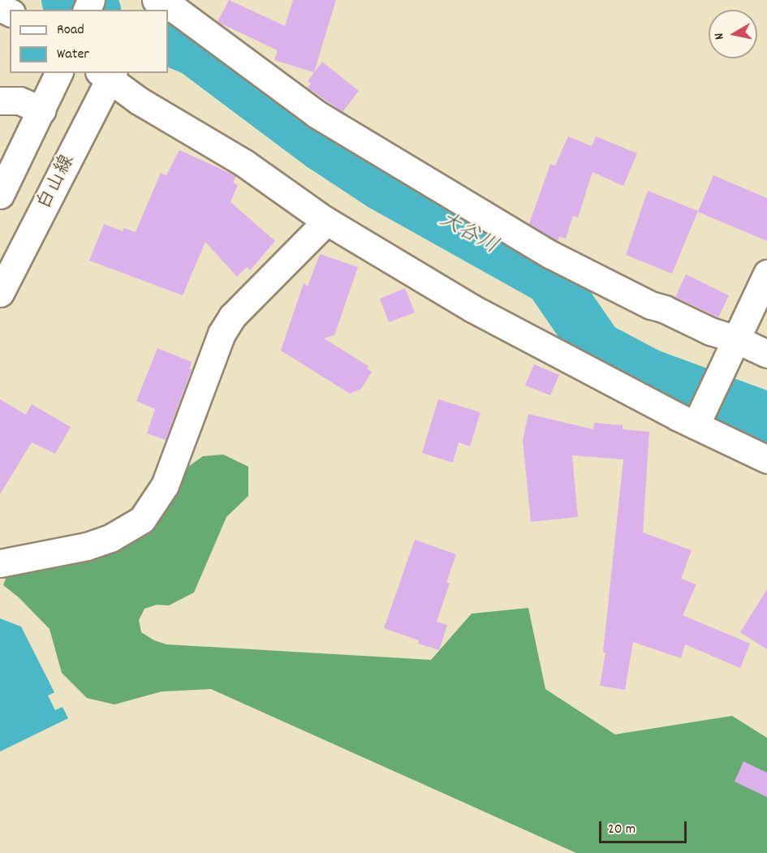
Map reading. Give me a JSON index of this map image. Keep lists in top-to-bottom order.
{
  "streets": {
    "street": ["白山線"]
  },
  "water": ["大谷川"],
  "legend": ["Road", "Water"],
  "scale_bar": "20 m",
  "north": "left"
}
